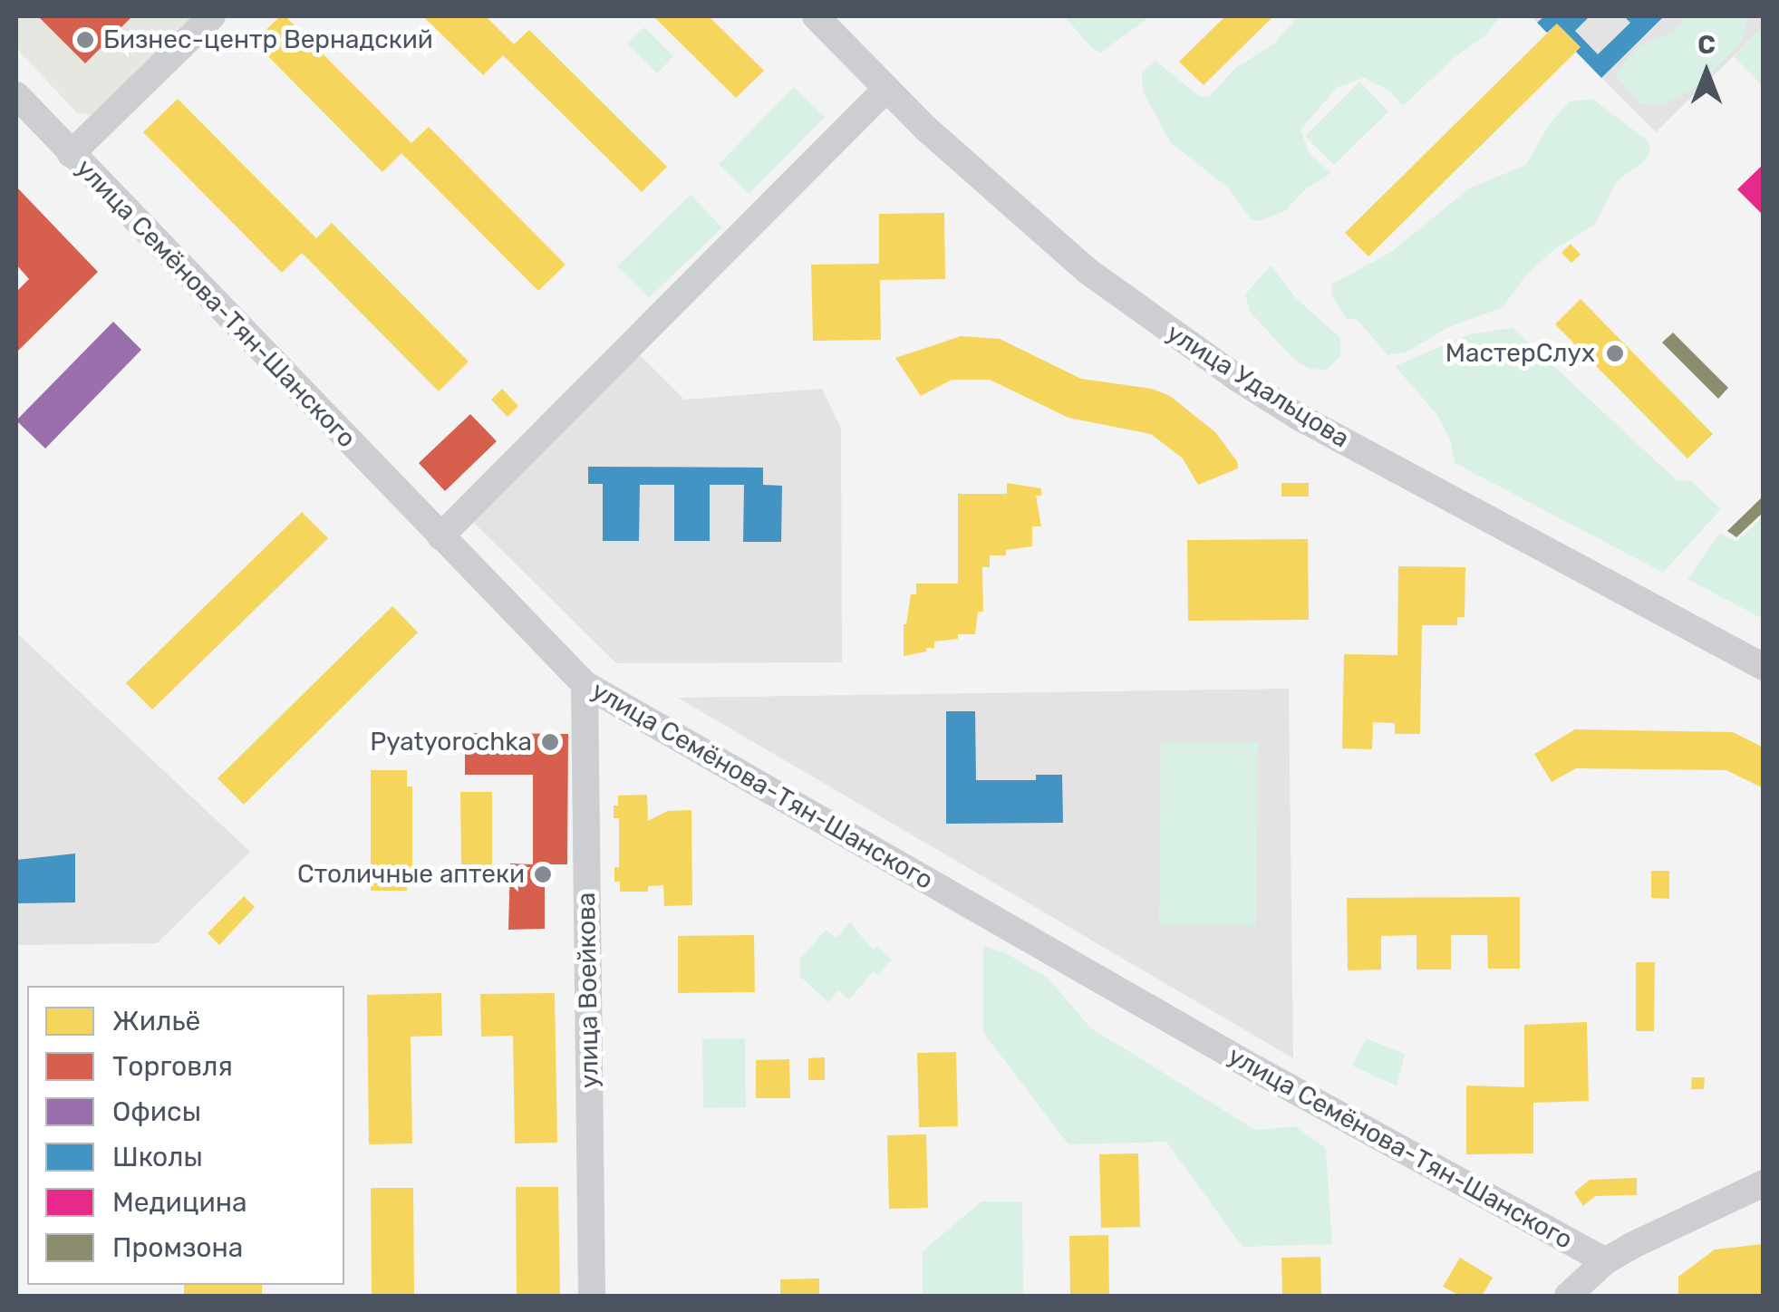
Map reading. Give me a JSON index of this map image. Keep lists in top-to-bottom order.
{
  "streets": {
    "street": ["улица Семёнова-Тян-Шанского", "улица Удальцова", "улица Воейкова"]
  },
  "crossings": [
    ["улица Семёнова-Тян-Шанского", "улица Воейкова"]
  ],
  "places": [
    "Бизнес-центр Вернадский",
    "МастерСлух",
    "Pyatyorochka",
    "Столичные аптеки"
  ],
  "legend": [
    "Жильё",
    "Торговля",
    "Офисы",
    "Школы",
    "Медицина",
    "Промзона"
  ],
  "north": "top"
}
